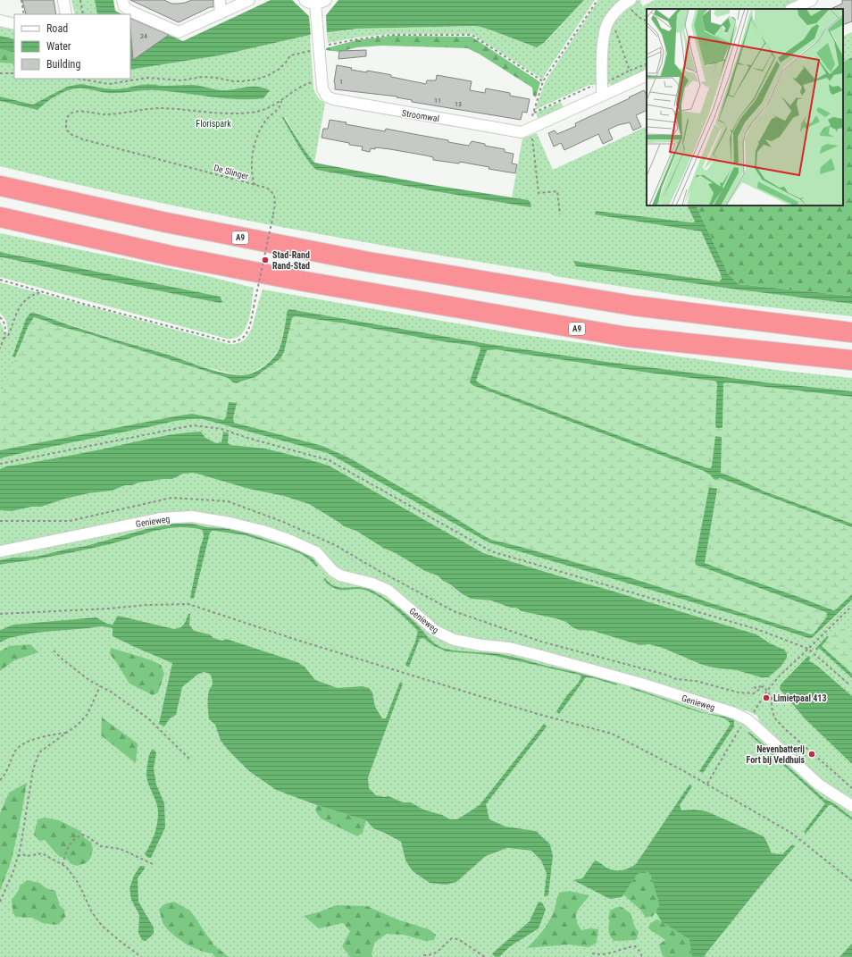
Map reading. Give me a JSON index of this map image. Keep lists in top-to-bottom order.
{
  "streets": {
    "highway": ["A9"],
    "street": ["Stroomwal", "Genieweg"],
    "path": ["De Slinger"]
  },
  "crossings": [
    ["Stroomwal", "De Slinger"]
  ],
  "parks": ["Florispark"],
  "places": ["Stad-Rand Rand-Stad", "Limietpaal 413", "Nevenbatterij Fort bij Veldhuis"],
  "house_numbers": [
    "24",
    "1",
    "11",
    "13"
  ],
  "legend": ["Road", "Water", "Building"]
}
